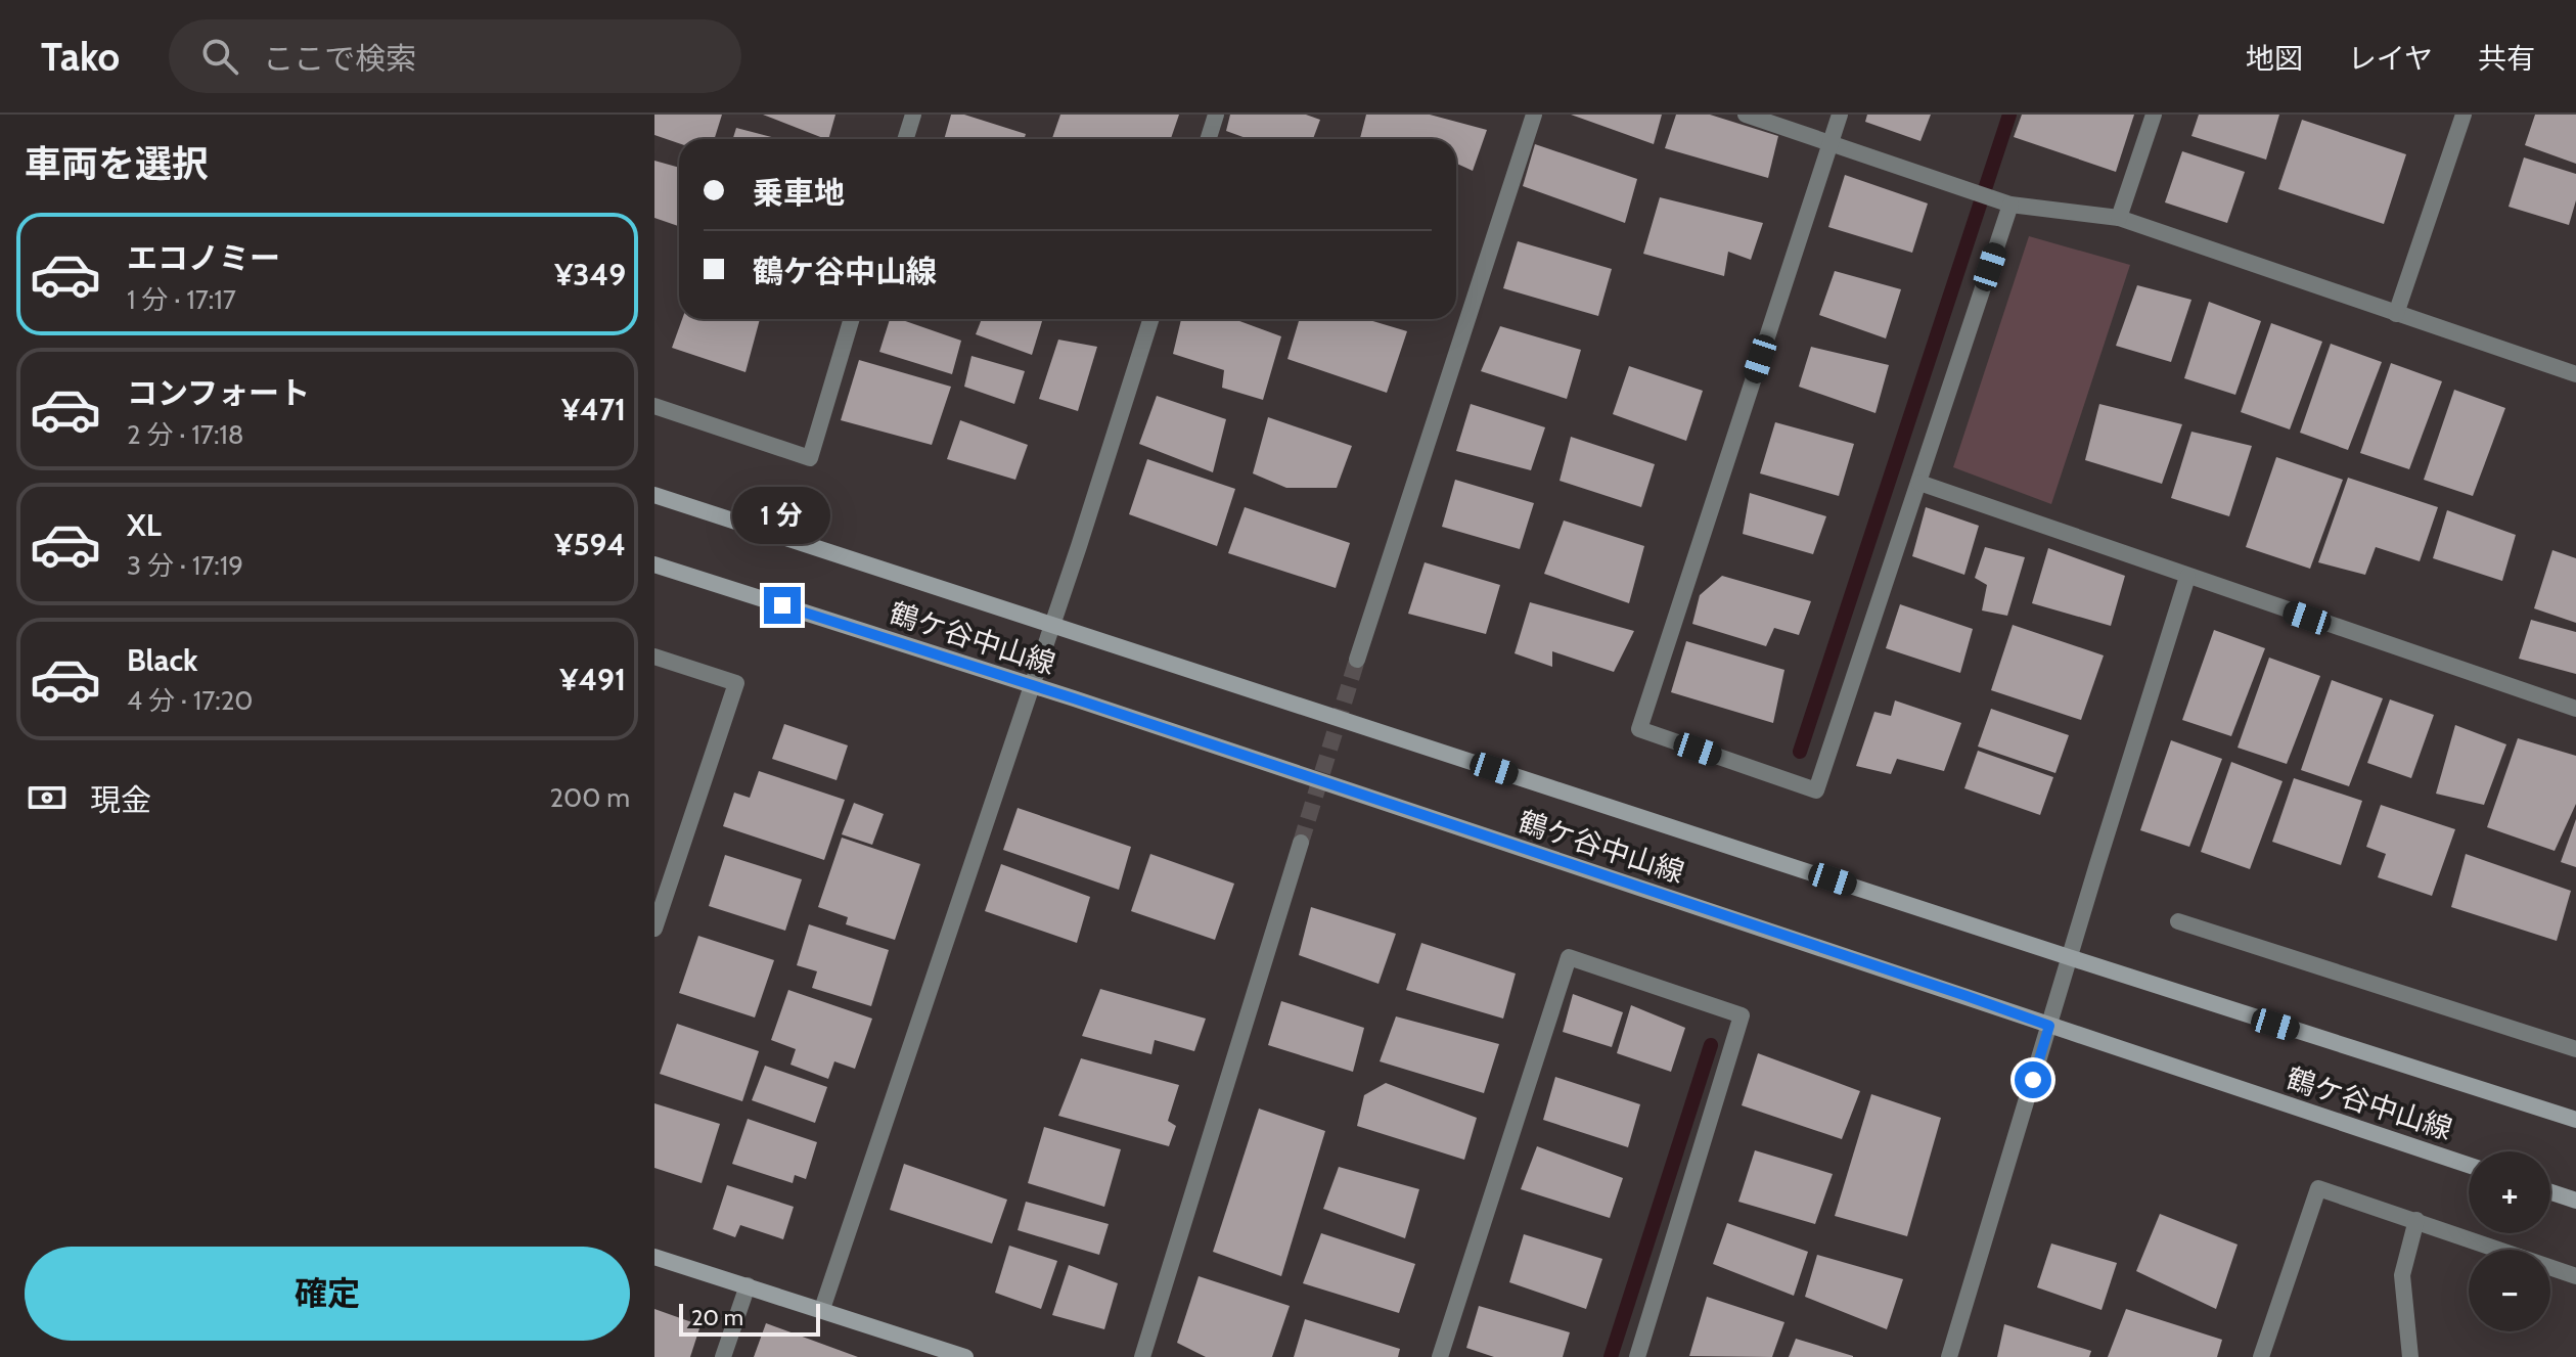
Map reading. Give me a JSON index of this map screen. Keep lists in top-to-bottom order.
{
  "streets": {
    "street": ["鶴ケ谷中山線"]
  },
  "scale_bar": "20 m",
  "page": {
    "header": "Tako",
    "search": "ここで検索",
    "nav": ["地図", "レイヤ", "共有"],
    "heading": "車両を選択",
    "banner": ["乗車地", "鶴ケ谷中山線"],
    "list": [
      {
        "name": "エコノミー",
        "note": "1 分 · 17:17",
        "value": "¥349"
      },
      {
        "name": "コンフォート",
        "note": "2 分 · 17:18",
        "value": "¥471"
      },
      {
        "name": "XL",
        "note": "3 分 · 17:19",
        "value": "¥594"
      },
      {
        "name": "Black",
        "note": "4 分 · 17:20",
        "value": "¥491"
      }
    ],
    "bubble": "1 分",
    "pay": ["現金", "200 m"],
    "map_buttons": ["+", "−"],
    "buttons": "確定",
    "scale": "20 m"
  }
}
